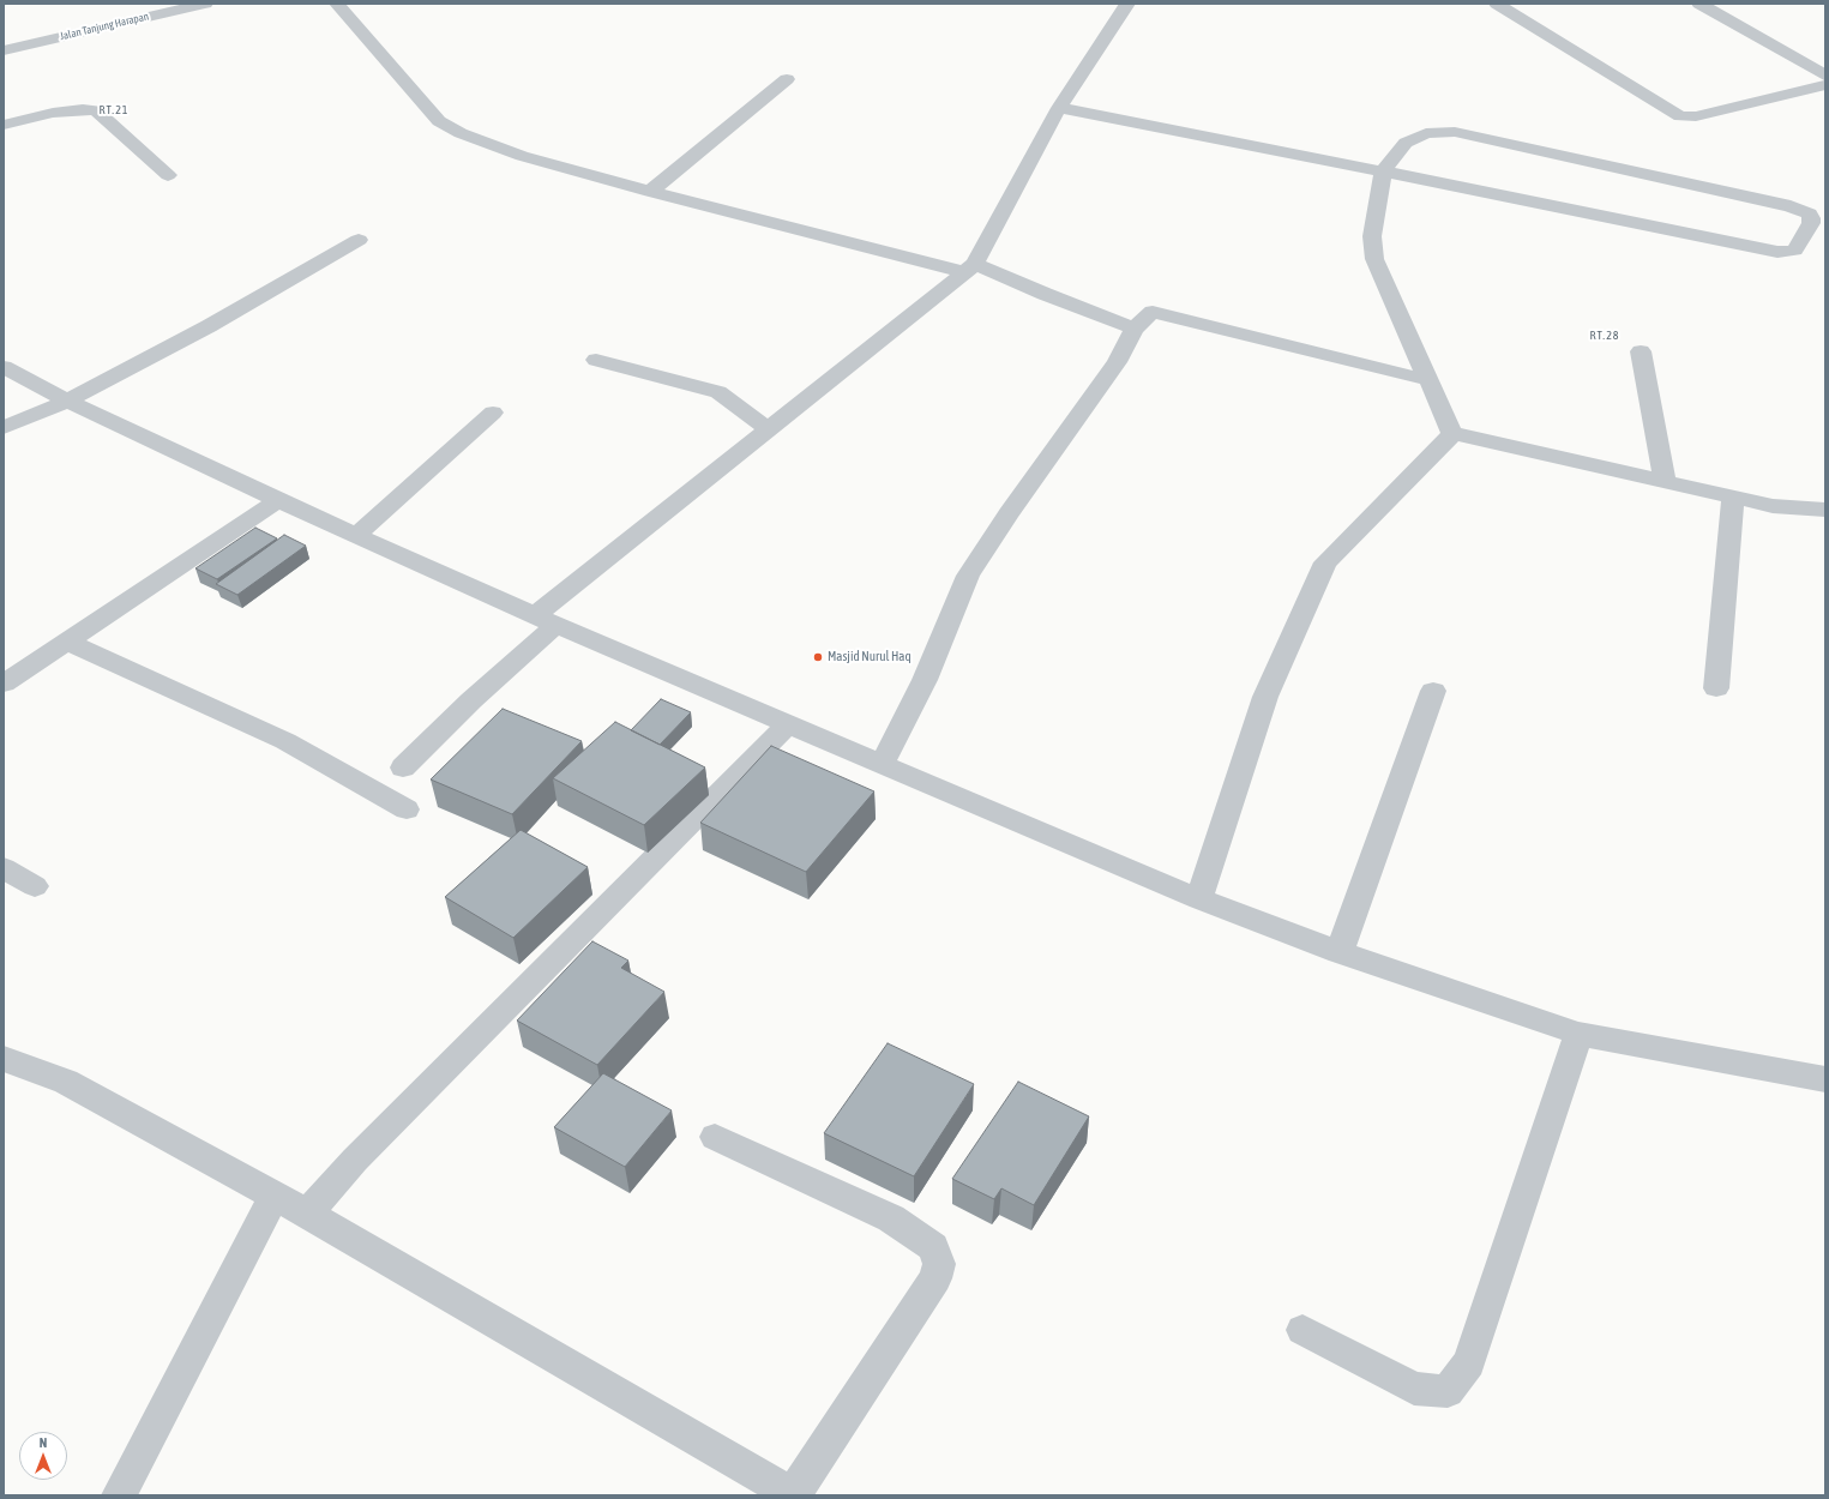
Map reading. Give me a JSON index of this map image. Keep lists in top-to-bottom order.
{
  "streets": {
    "street": ["Jalan Tanjung Harapan"]
  },
  "districts": ["RT.21", "RT.28"],
  "places": ["Masjid Nurul Haq"],
  "north": "top"
}
